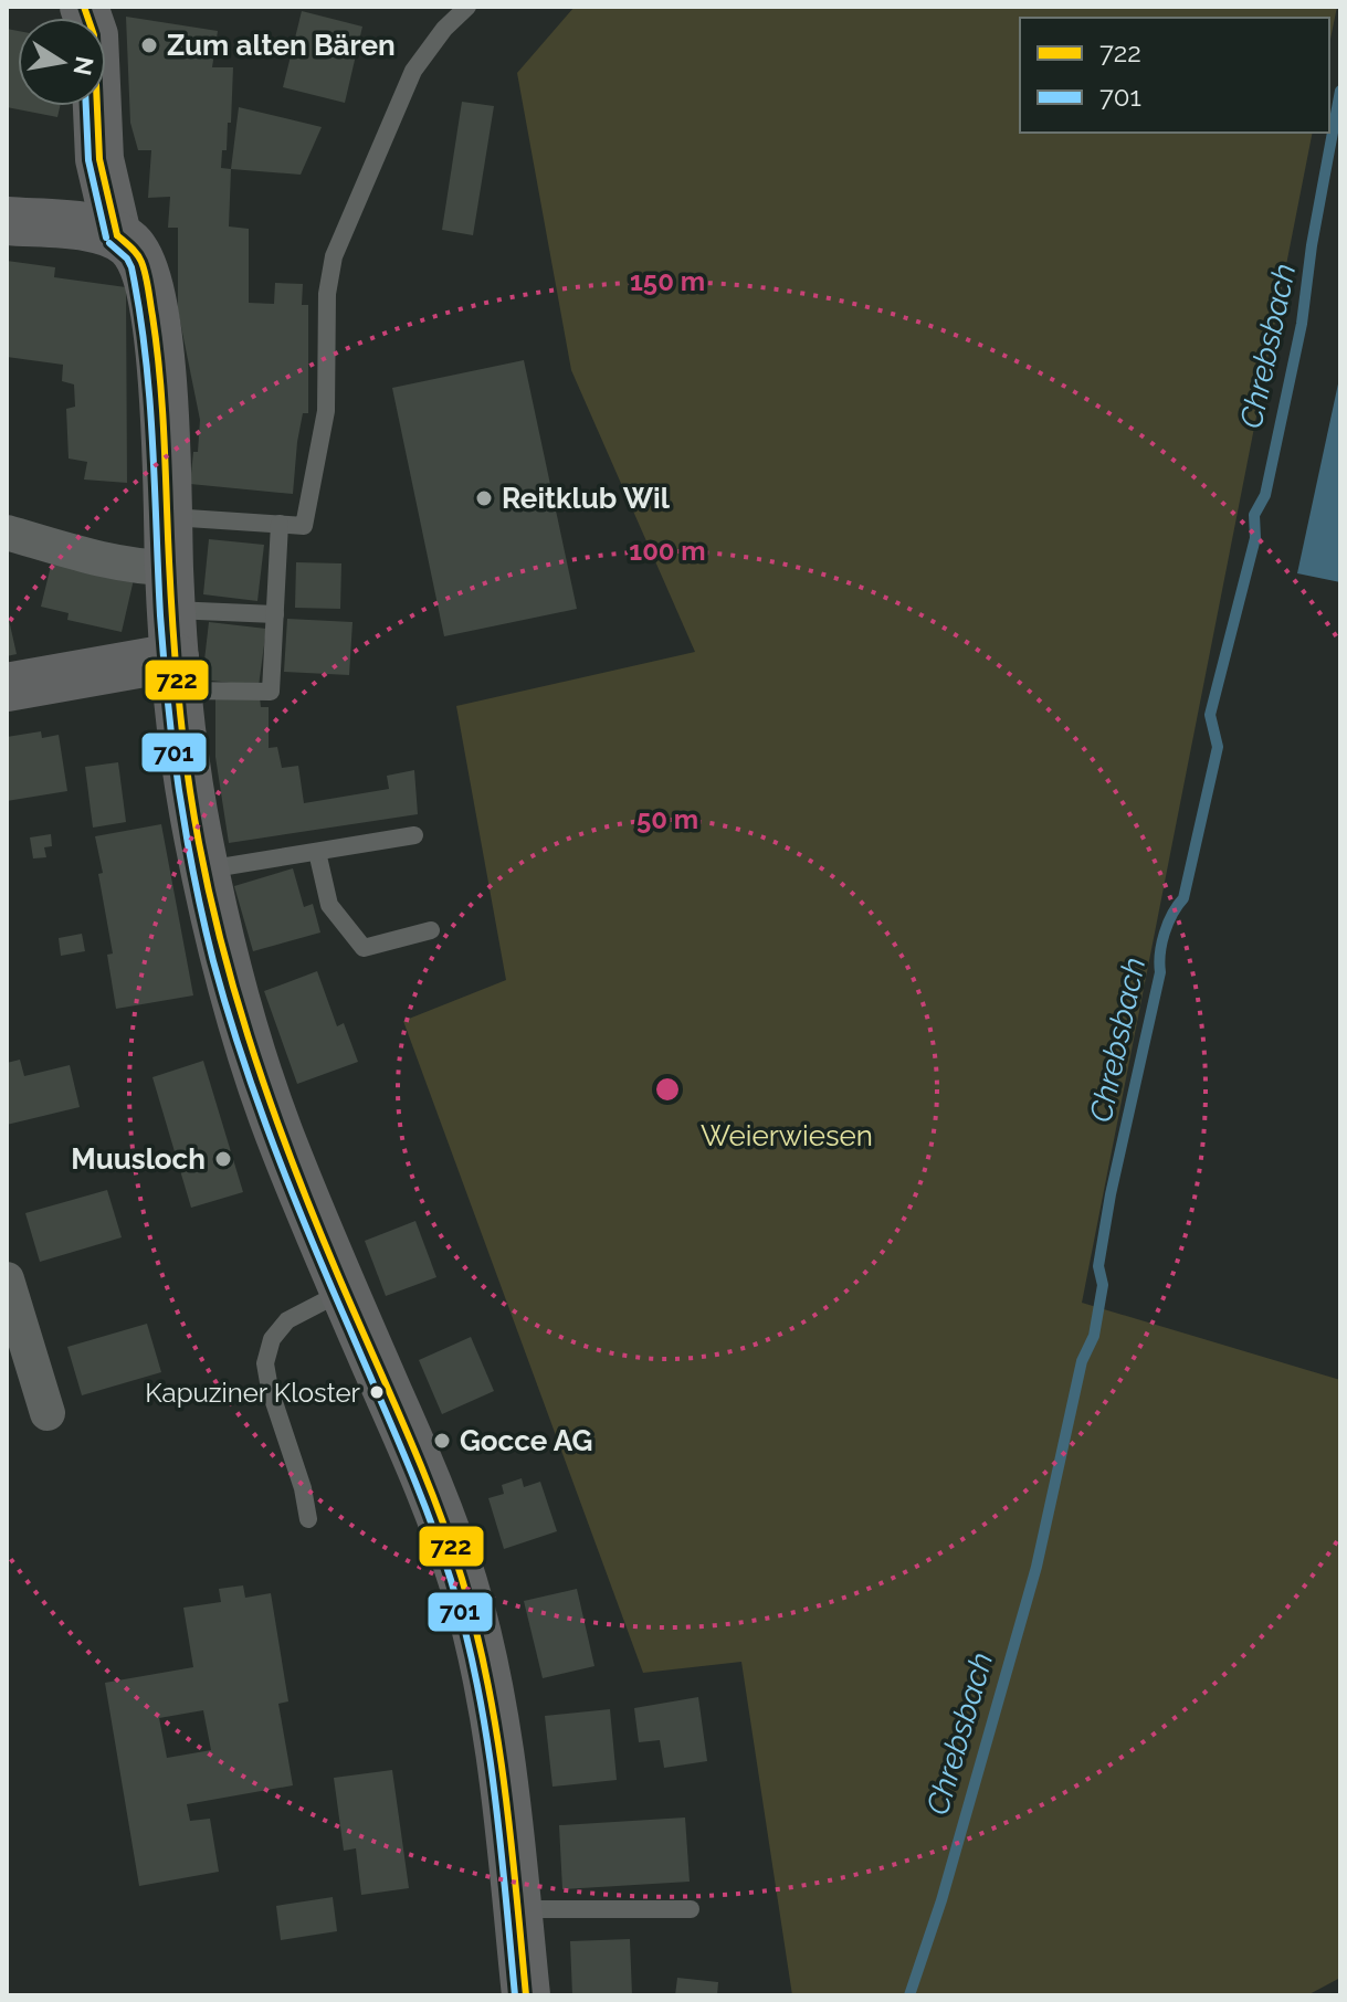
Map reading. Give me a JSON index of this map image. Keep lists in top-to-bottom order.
{
  "water": ["Chrebsbach"],
  "parks": ["Weierwiesen"],
  "places": [
    "Zum alten Bären",
    "Reitklub Wil",
    "Muusloch",
    "Kapuziner Kloster",
    "Gocce AG"
  ],
  "lines": ["transit line 722", "transit line 701"],
  "legend": ["722", "701"],
  "north": "right",
  "rings": ["150 m", "100 m", "50 m"]
}
